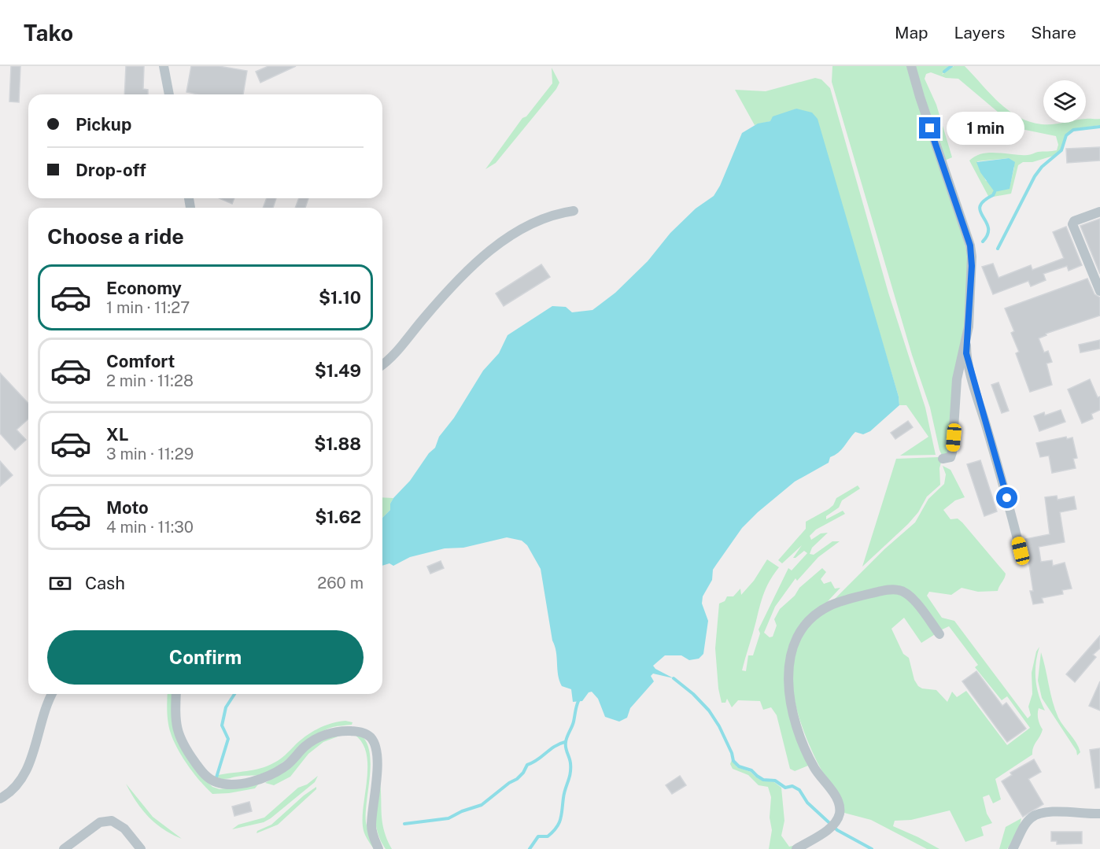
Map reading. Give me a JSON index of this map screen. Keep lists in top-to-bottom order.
{
  "page": {
    "header": "Tako",
    "nav": ["Map", "Layers", "Share"],
    "banner": ["Pickup", "Drop-off"],
    "bubble": "1 min",
    "heading": "Choose a ride",
    "list": [
      {
        "name": "Economy",
        "note": "1 min · 11:27",
        "value": "$1.10"
      },
      {
        "name": "Comfort",
        "note": "2 min · 11:28",
        "value": "$1.49"
      },
      {
        "name": "XL",
        "note": "3 min · 11:29",
        "value": "$1.88"
      },
      {
        "name": "Moto",
        "note": "4 min · 11:30",
        "value": "$1.62"
      }
    ],
    "pay": ["Cash", "260 m"],
    "buttons": "Confirm"
  }
}
